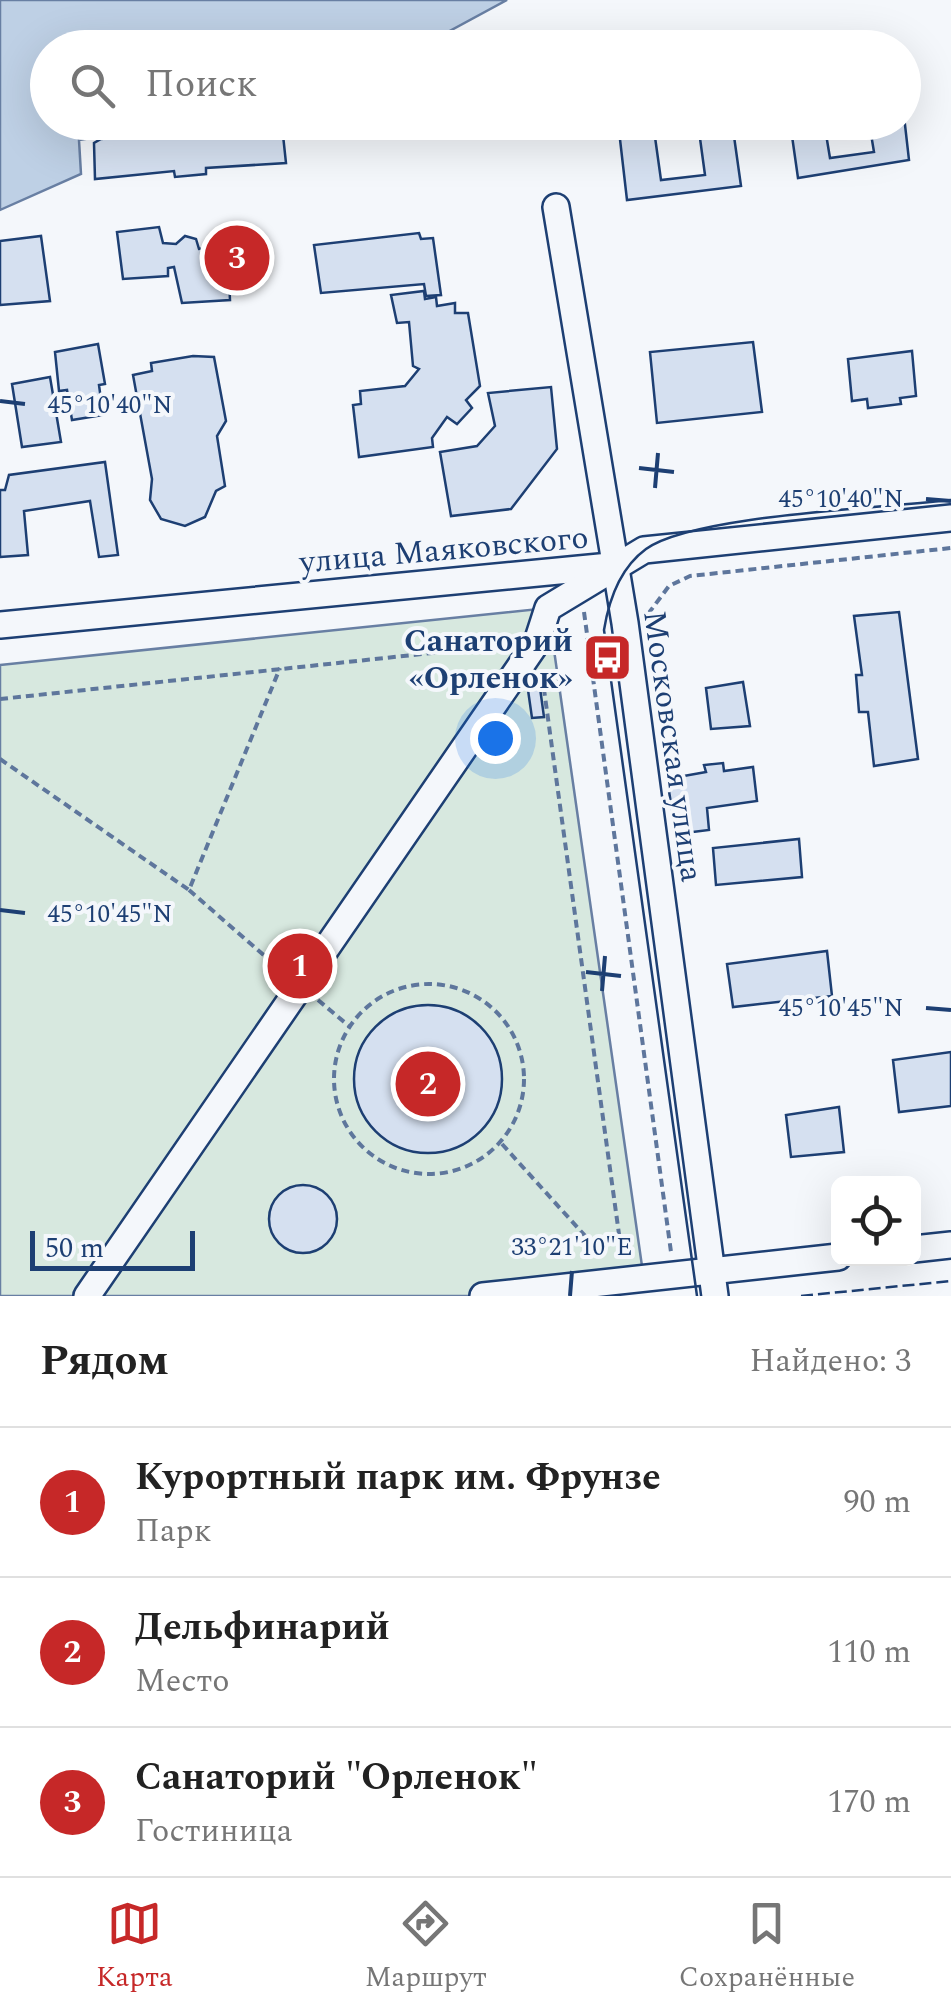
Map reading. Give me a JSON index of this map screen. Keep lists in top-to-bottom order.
{
  "streets": {
    "street": ["улица Маяковского", "Московская улица"]
  },
  "crossings": [
    ["улица Маяковского", "Московская улица"]
  ],
  "places": {
    "bus stop": ["Санаторий «Орленок»"]
  },
  "scale_bar": "50 m",
  "page": {
    "search": "Поиск",
    "pins": ["3", "1", "2"],
    "scale": "50 m",
    "heading": ["Рядом", "Найдено: 3"],
    "list": [
      {
        "mark": "1",
        "name": "Курортный парк им. Фрунзе",
        "note": "Парк",
        "value": "90 m"
      },
      {
        "mark": "2",
        "name": "Дельфинарий",
        "note": "Место",
        "value": "110 m"
      },
      {
        "mark": "3",
        "name": "Санаторий \"Орленок\"",
        "note": "Гостиница",
        "value": "170 m"
      }
    ],
    "nav": ["Карта", "Маршрут", "Сохранённые"]
  },
  "coordinates": ["45°10'40\"N", "45°10'45\"N", "33°21'10\"E"]
}
